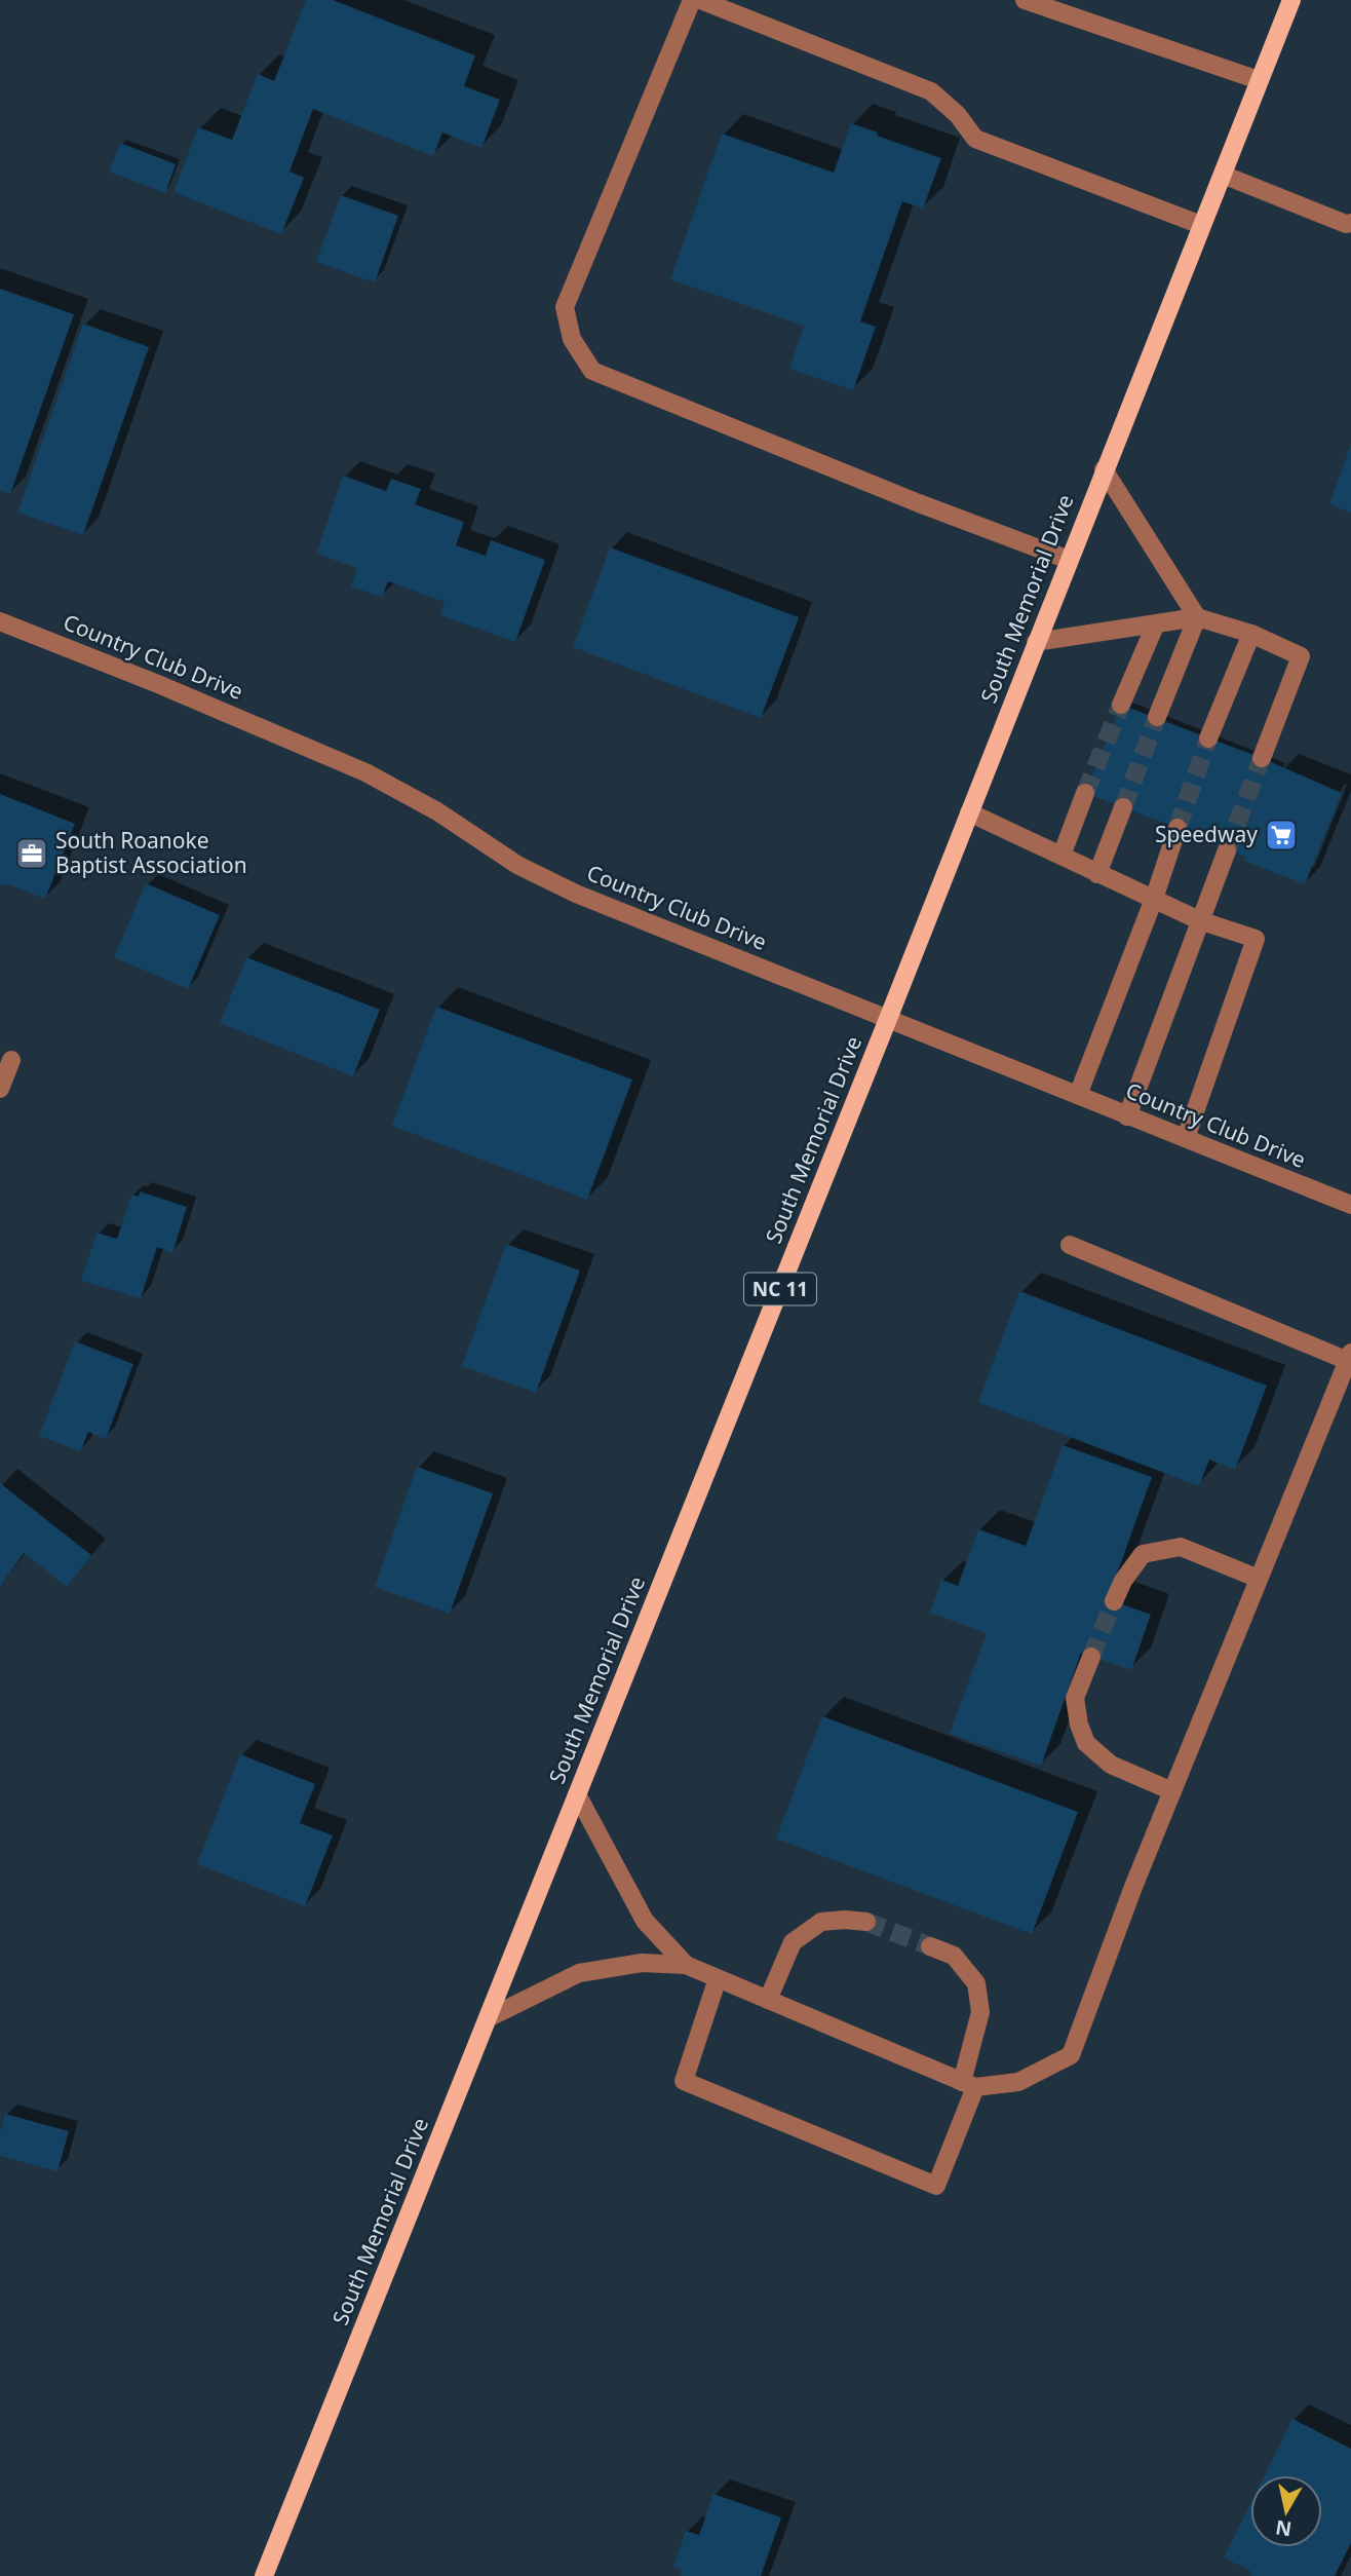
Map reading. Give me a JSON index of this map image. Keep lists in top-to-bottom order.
{
  "streets": {
    "main road": ["South Memorial Drive", "NC 11"],
    "street": ["Country Club Drive"]
  },
  "crossings": [
    ["South Memorial Drive", "Country Club Drive"]
  ],
  "places": {
    "supermarket": ["Speedway"],
    "office": ["South Roanoke Baptist Association"]
  },
  "north": "bottom"
}
